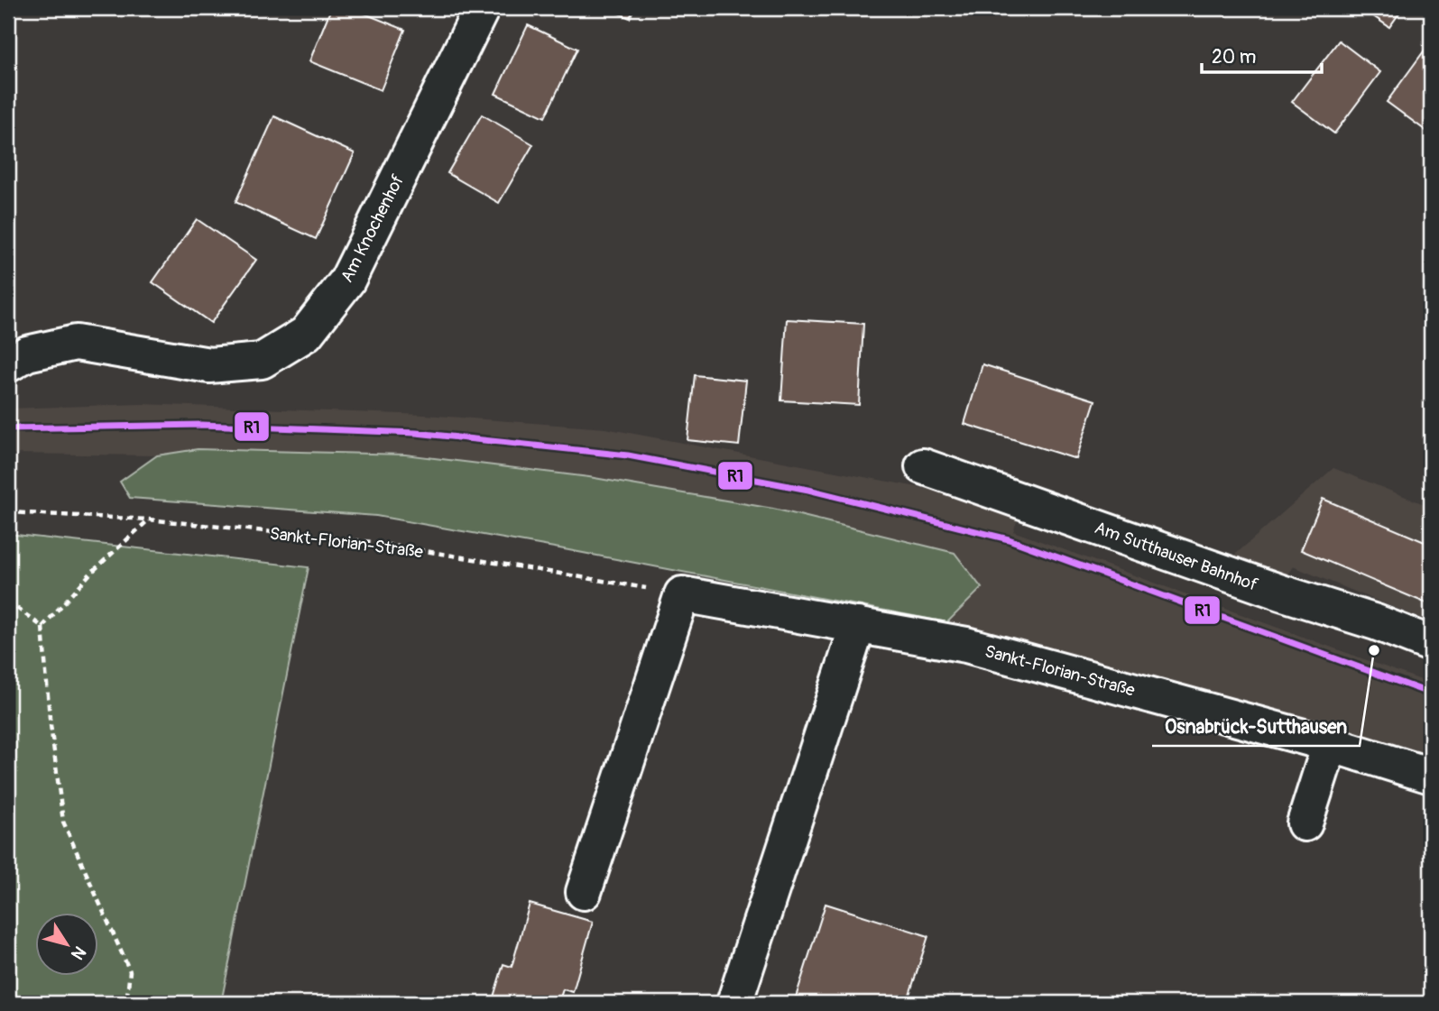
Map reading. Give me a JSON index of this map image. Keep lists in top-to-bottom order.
{
  "streets": {
    "street": ["Am Knochenhof", "Sankt-Florian-Straße", "Am Sutthauser Bahnhof"]
  },
  "places": ["Osnabrück-Sutthausen"],
  "lines": ["transit line R1"],
  "scale_bar": "20 m",
  "north": "bottom right"
}
